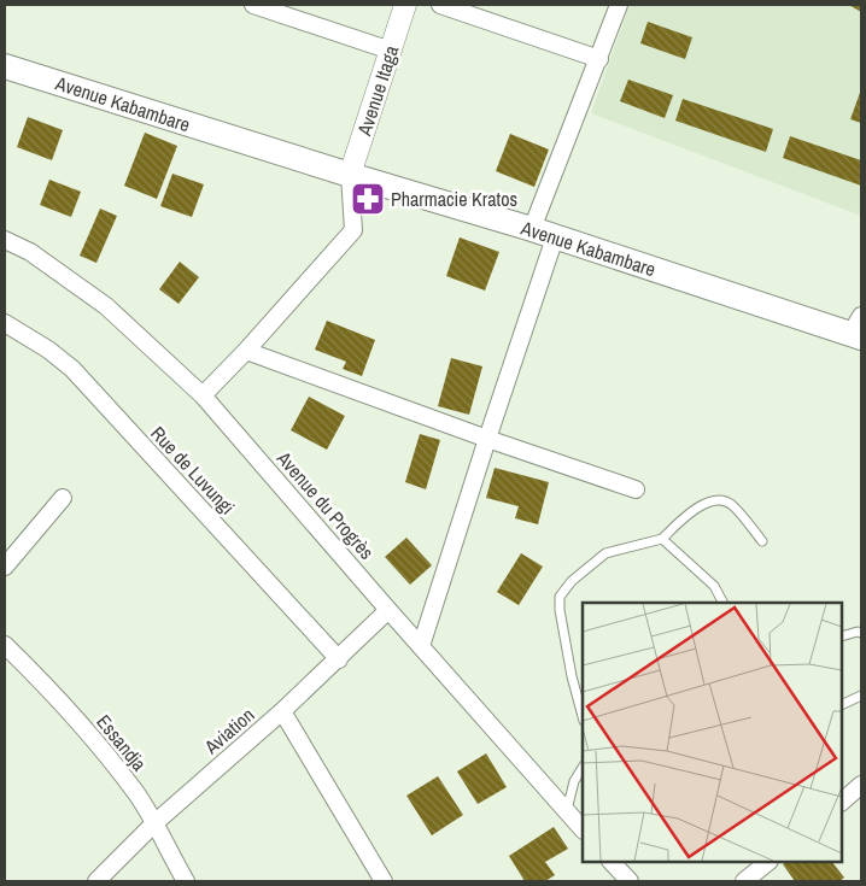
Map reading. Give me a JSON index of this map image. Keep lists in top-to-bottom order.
{
  "streets": {
    "main road": ["Avenue Kabambare"],
    "street": [
      "Avenue Itaga",
      "Rue de Luvungi",
      "Avenue du Progrès",
      "Aviation",
      "Essandja"
    ]
  },
  "crossings": [
    ["Avenue Itaga", "Avenue Kabambare"],
    ["Rue de Luvungi", "Aviation"],
    ["Avenue du Progrès", "Aviation"],
    ["Aviation", "Essandja"]
  ],
  "places": {
    "pharmacy": ["Pharmacie Kratos"]
  }
}
